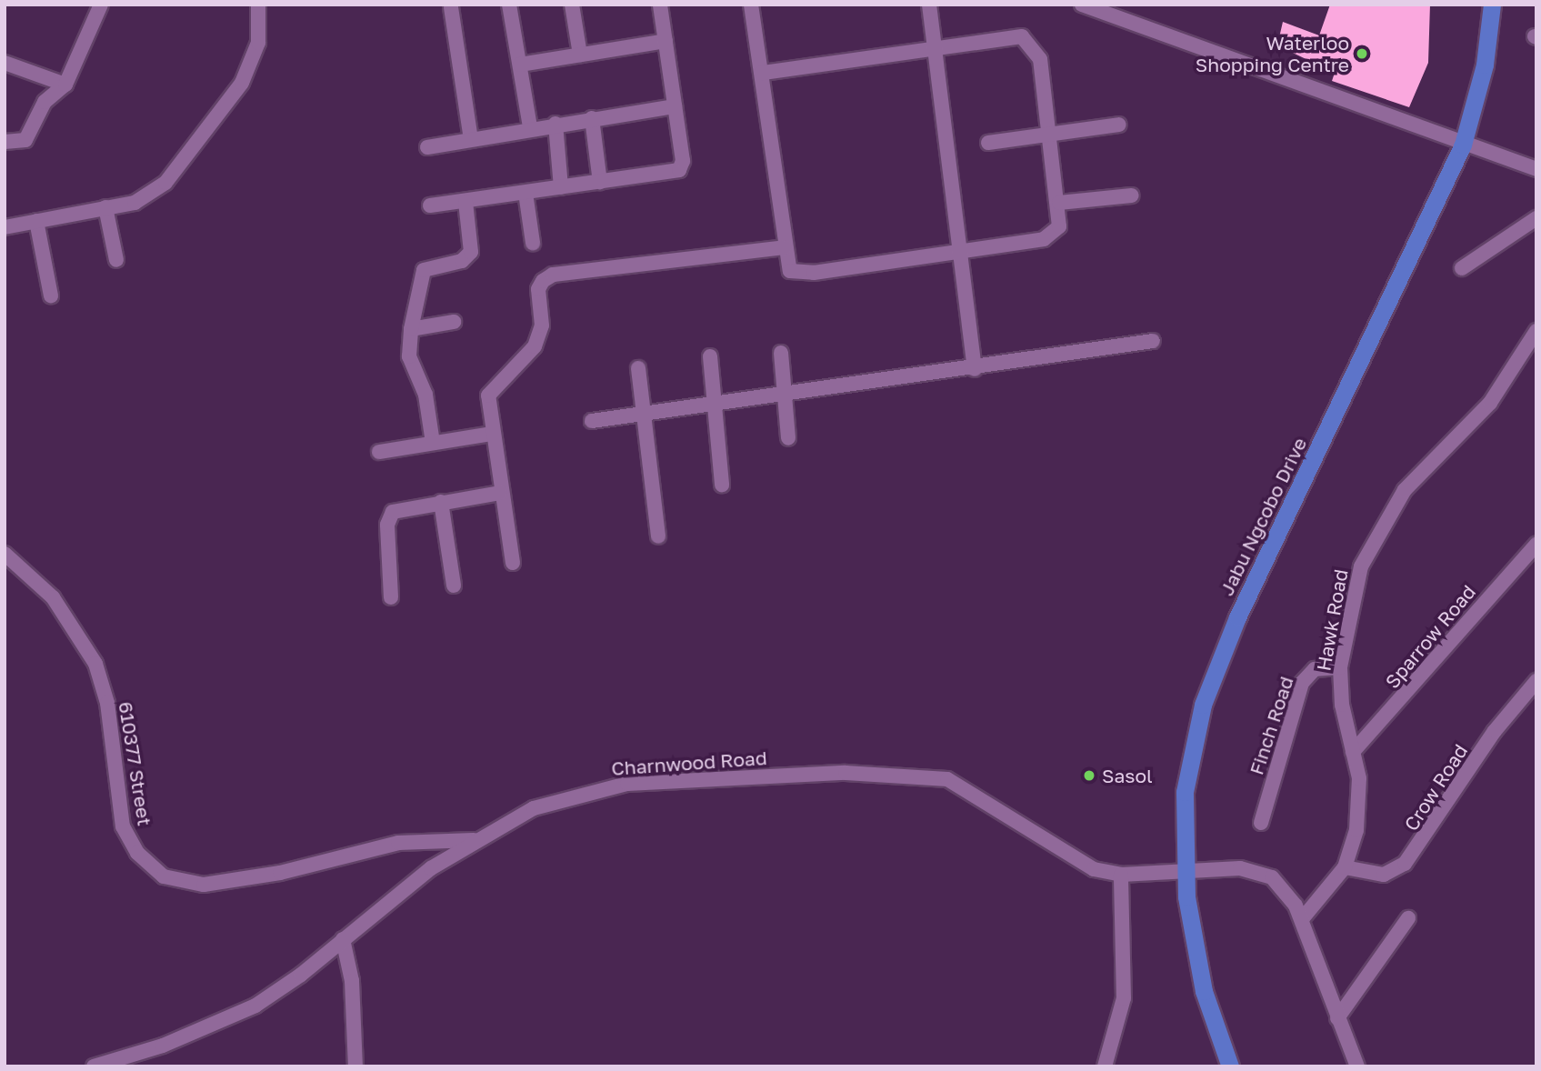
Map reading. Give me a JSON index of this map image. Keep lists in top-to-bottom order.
{
  "streets": {
    "main road": ["Jabu Ngcobo Drive"],
    "street": [
      "Hawk Road",
      "Sparrow Road",
      "Finch Road",
      "Charnwood Road",
      "610377 Street",
      "Crow Road"
    ]
  },
  "crossings": [
    ["Jabu Ngcobo Drive", "Charnwood Road"],
    ["Hawk Road", "Sparrow Road"],
    ["Hawk Road", "Finch Road"],
    ["Hawk Road", "Charnwood Road"],
    ["Hawk Road", "Crow Road"],
    ["Charnwood Road", "610377 Street"]
  ],
  "places": ["Waterloo Shopping Centre", "Sasol"]
}
